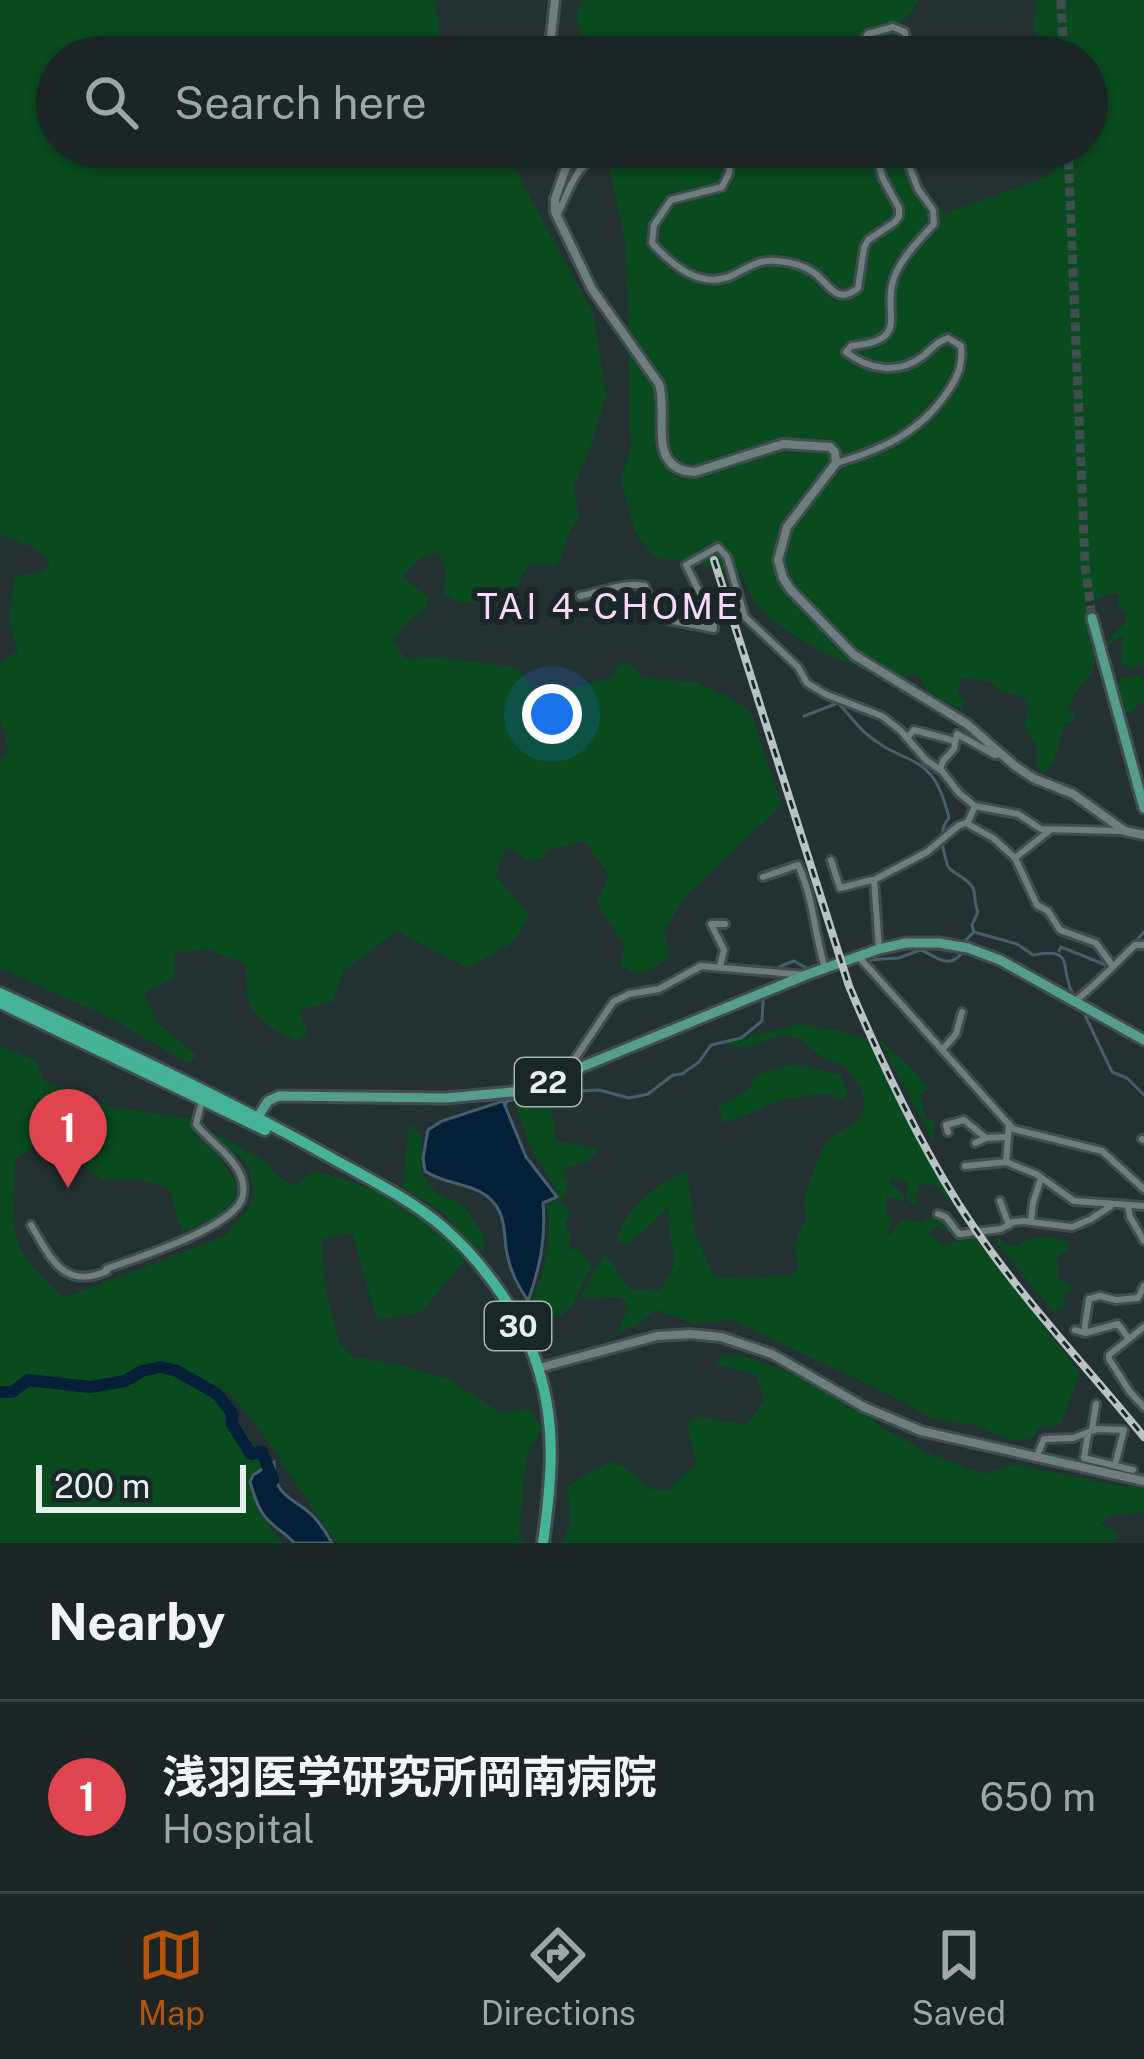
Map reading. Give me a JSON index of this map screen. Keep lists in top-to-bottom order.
{
  "streets": {
    "highway": ["30"],
    "main road": ["22"]
  },
  "crossings": [
    ["22", "30"]
  ],
  "districts": ["TAI 4-CHOME"],
  "scale_bar": "200 m",
  "page": {
    "search": "Search here",
    "pins": "1",
    "scale": "200 m",
    "heading": "Nearby",
    "list": [
      {
        "mark": "1",
        "name": "浅羽医学研究所岡南病院",
        "note": "Hospital",
        "value": "650 m"
      }
    ],
    "nav": ["Map", "Directions", "Saved"]
  }
}
